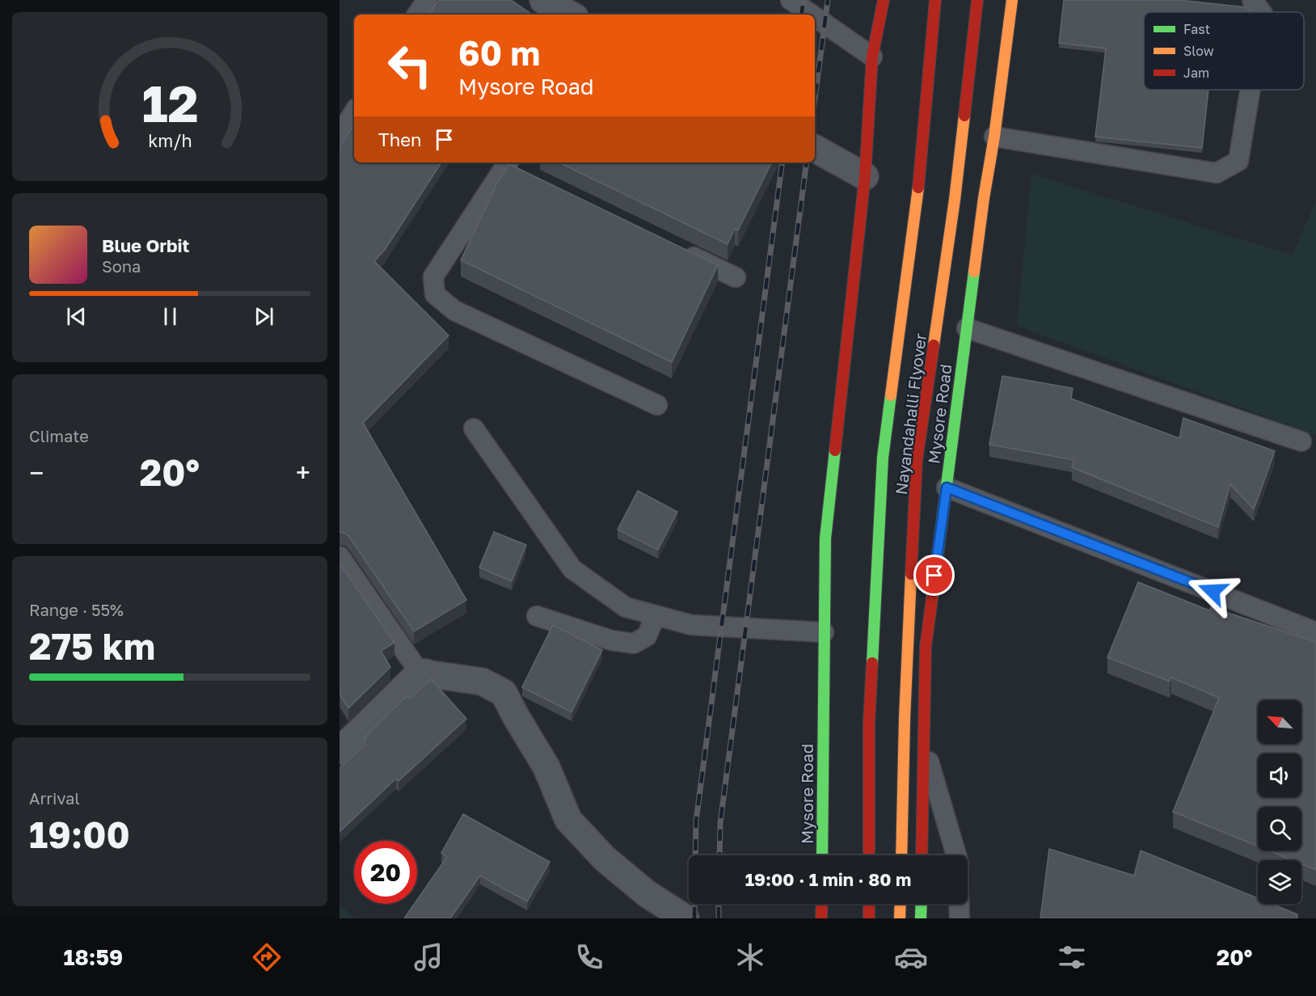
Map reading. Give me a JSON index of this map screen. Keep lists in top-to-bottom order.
{
  "streets": {
    "main road": ["Nayandahalli Flyover", "Mysore Road"]
  },
  "legend": ["Fast", "Slow", "Jam"],
  "north": "top left",
  "page": {
    "turn": ["60 m", "Mysore Road"],
    "then": "Then",
    "song": ["Blue Orbit", "Sona"],
    "tile": [
      "Climate",
      ["Range · 55%", "275 km"],
      ["Arrival", "19:00"]
    ],
    "heat": ["−", "20°", "+"],
    "limit": "20",
    "trip": "19:00 · 1 min · 80 m",
    "tabs": ["18:59", "20°"],
    "gauge": ["12", "km/h"]
  }
}
